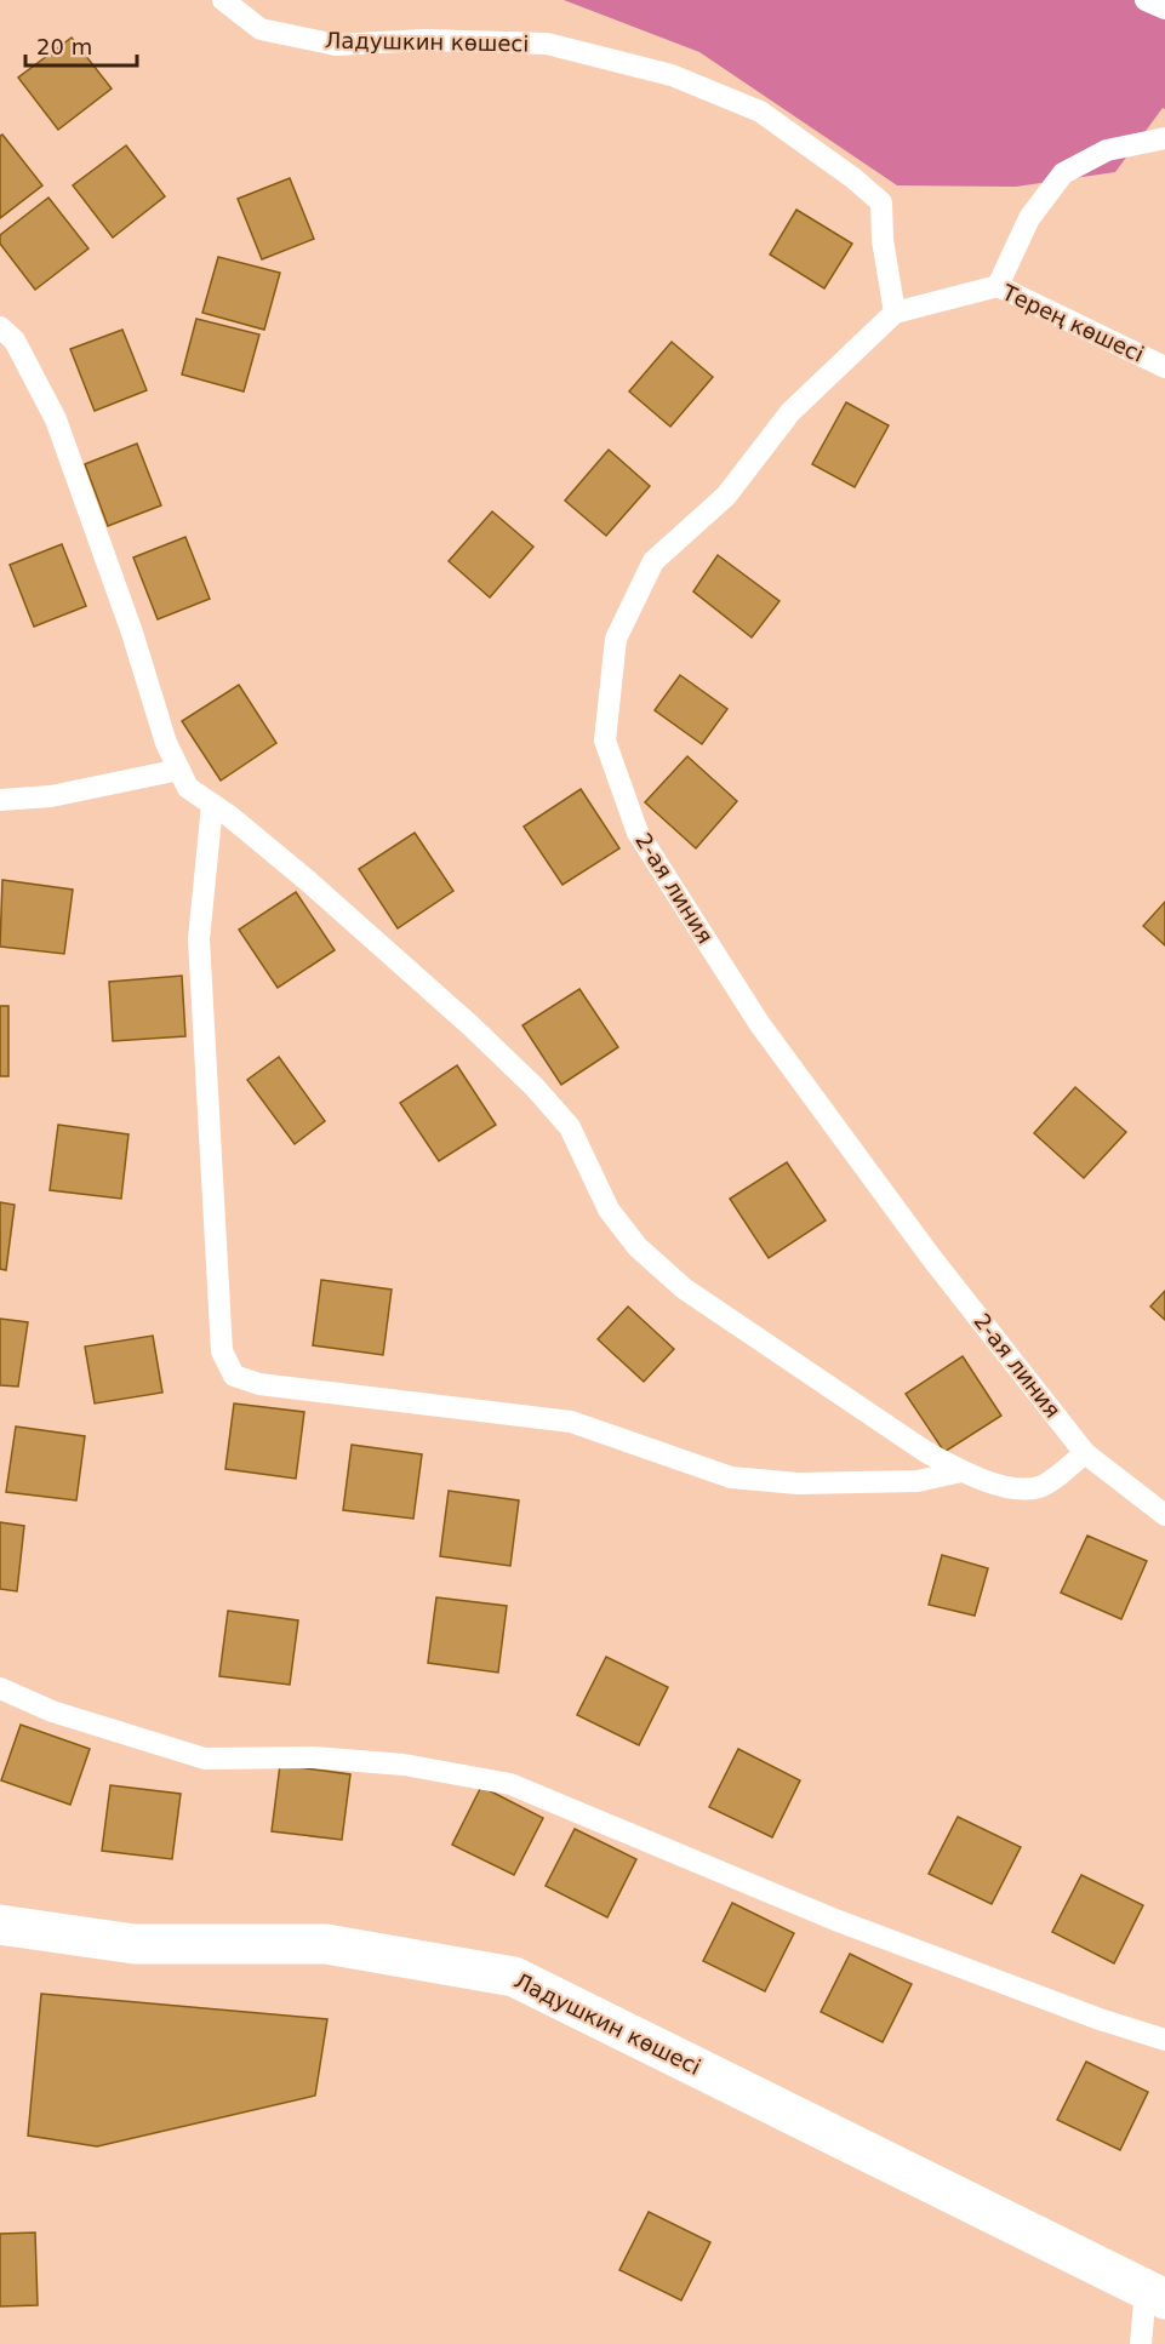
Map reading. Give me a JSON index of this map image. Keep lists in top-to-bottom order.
{
  "streets": {
    "street": ["Ладушкин көшесі"],
    "lane": ["Терең көшесі", "2-ая линия"]
  },
  "crossings": [
    ["Ладушкин көшесі", "Терең көшесі"],
    ["Ладушкин көшесі", "2-ая линия"],
    ["Терең көшесі", "2-ая линия"]
  ],
  "scale_bar": "20 m"
}
